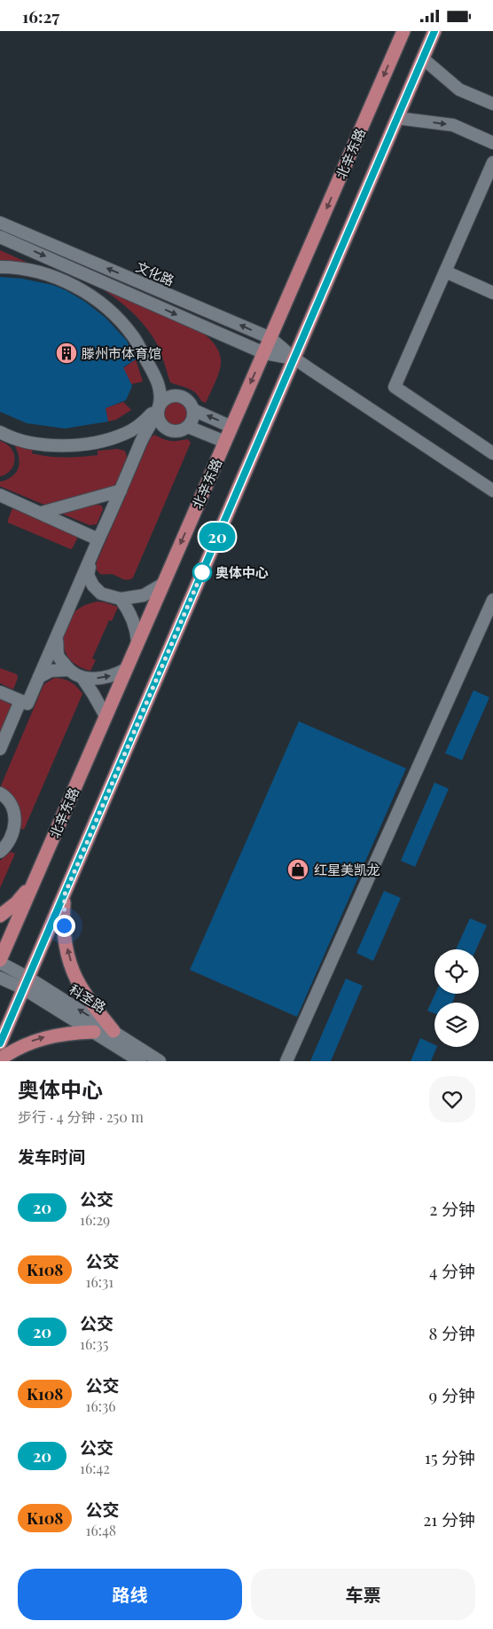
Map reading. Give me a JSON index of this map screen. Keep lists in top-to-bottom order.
{
  "streets": {
    "main road": ["北辛东路"],
    "street": ["文化路", "科圣路"]
  },
  "crossings": [
    ["北辛东路", "文化路"],
    ["北辛东路", "科圣路"]
  ],
  "places": {
    "building": ["滕州市体育馆"],
    "other": ["奥体中心"],
    "shop": ["红星美凯龙"]
  },
  "lines": ["bus line 20"],
  "page": {
    "status": "16:27",
    "on_map": "20",
    "heading": [
      ["奥体中心", "步行 · 4 分钟 · 250 m"],
      "发车时间"
    ],
    "list": [
      {
        "mark": "20",
        "name": "公交",
        "note": "16:29",
        "value": "2 分钟"
      },
      {
        "mark": "K108",
        "name": "公交",
        "note": "16:31",
        "value": "4 分钟"
      },
      {
        "mark": "20",
        "name": "公交",
        "note": "16:35",
        "value": "8 分钟"
      },
      {
        "mark": "K108",
        "name": "公交",
        "note": "16:36",
        "value": "9 分钟"
      },
      {
        "mark": "20",
        "name": "公交",
        "note": "16:42",
        "value": "15 分钟"
      },
      {
        "mark": "K108",
        "name": "公交",
        "note": "16:48",
        "value": "21 分钟"
      }
    ],
    "buttons": ["路线", "车票"]
  }
}
